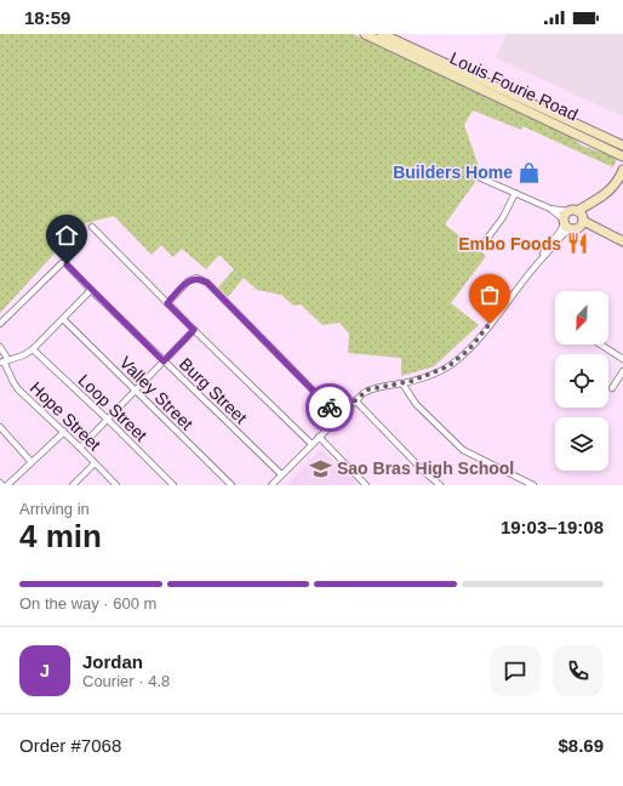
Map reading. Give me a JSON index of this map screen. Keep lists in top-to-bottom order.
{
  "streets": {
    "main road": ["Louis Fourie Road"],
    "street": [
      "Burg Street",
      "Valley Street",
      "Loop Street",
      "Hope Street"
    ]
  },
  "places": {
    "shop": ["Builders Home"],
    "restaurant": ["Embo Foods"],
    "school or university": ["Sao Bras High School"]
  },
  "north": "bottom left",
  "page": {
    "status": "18:59",
    "heading": ["4 min", "Arriving in", "19:03–19:08"],
    "panel": [
      "Jordan",
      "Courier · 4.8",
      "Order #7068",
      "$8.69"
    ],
    "bar": "On the way · 600 m",
    "round": "J"
  }
}
